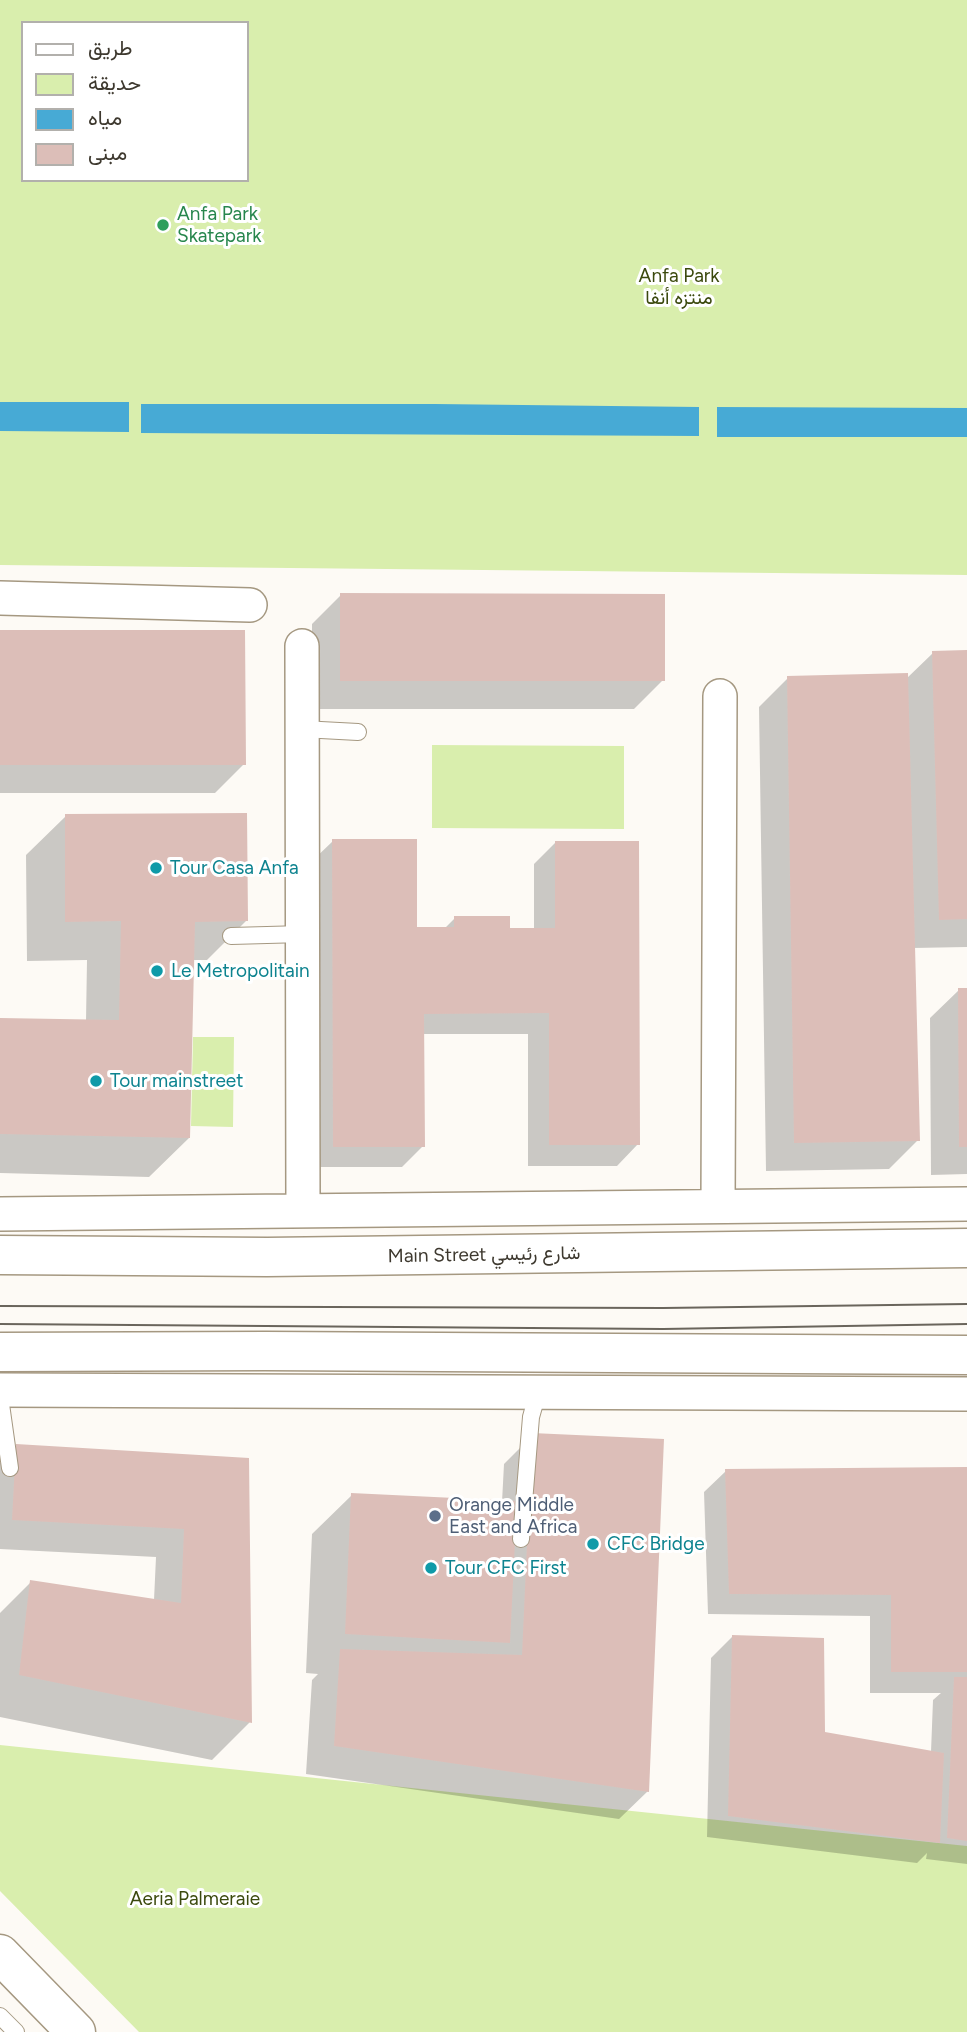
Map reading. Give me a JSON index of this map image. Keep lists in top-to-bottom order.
{
  "streets": {
    "main road": ["Main Street شارع رئيسي"]
  },
  "parks": ["Anfa Park منتزه أنفا", "Aeria Palmeraie"],
  "places": [
    "Anfa Park Skatepark",
    "Tour Casa Anfa",
    "Le Metropolitain",
    "Tour mainstreet",
    "Orange Middle East and Africa",
    "CFC Bridge",
    "Tour CFC First"
  ],
  "legend": [
    "طريق",
    "حديقة",
    "مياه",
    "مبنى"
  ]
}
